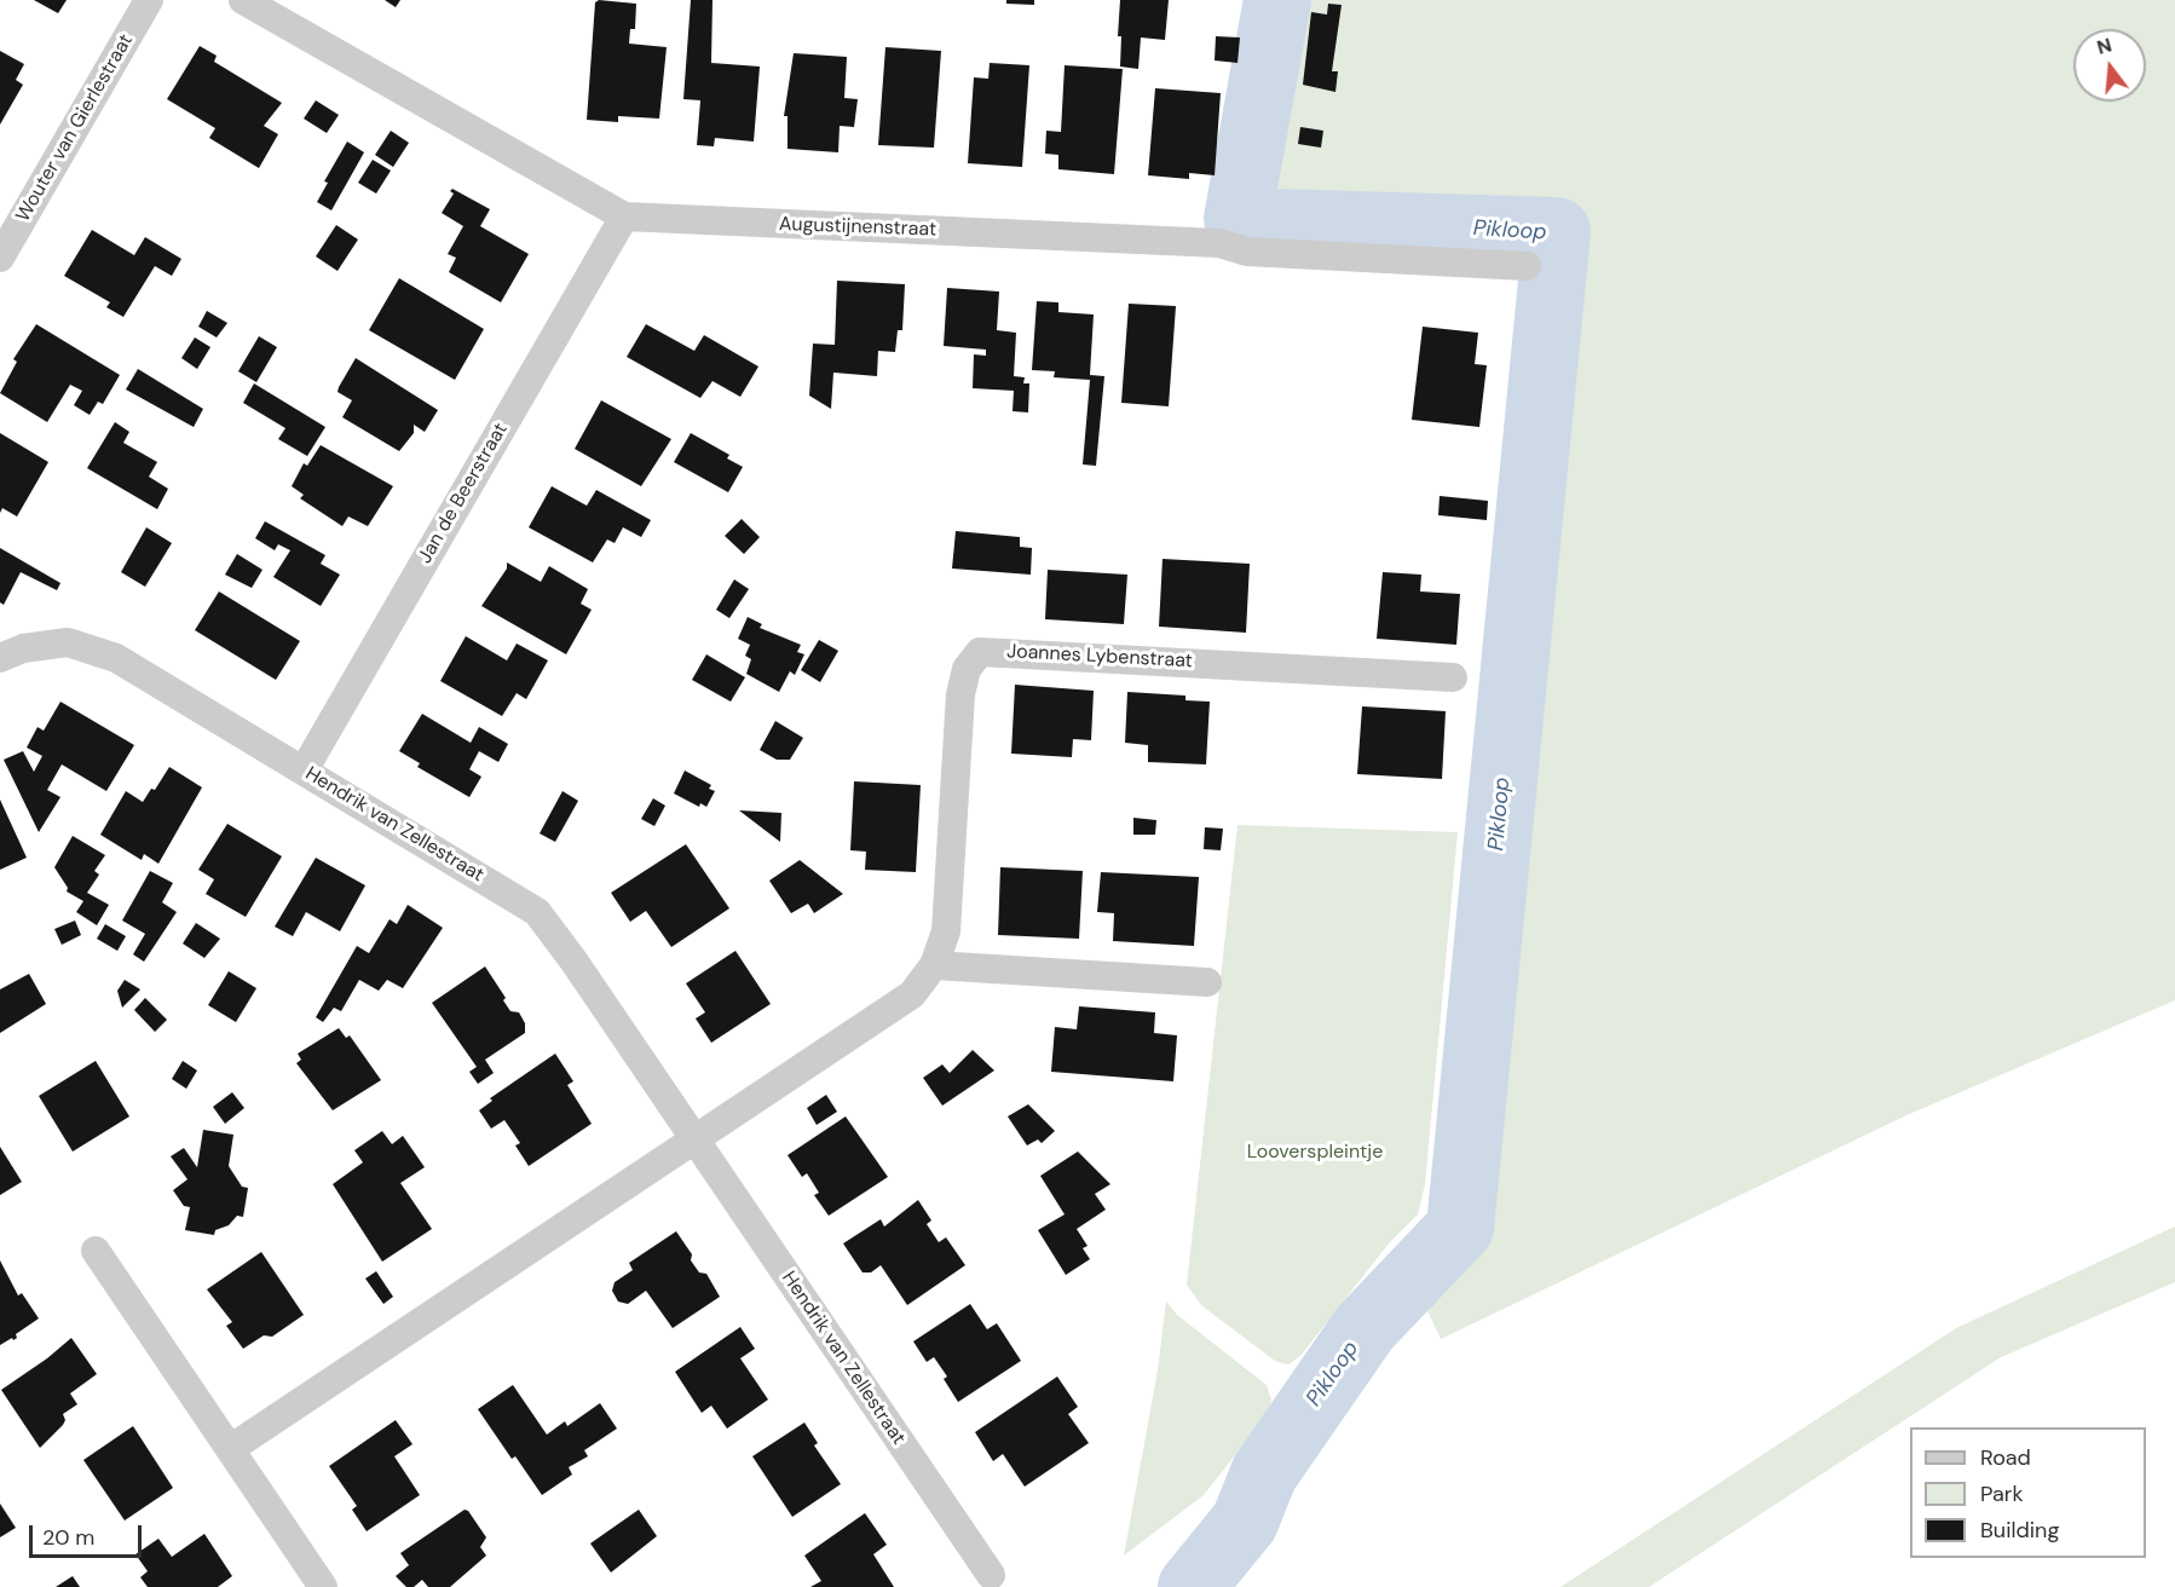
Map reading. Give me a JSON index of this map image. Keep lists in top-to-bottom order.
{
  "streets": {
    "street": [
      "Wouter van Gierlestraat",
      "Augustijnenstraat",
      "Jan de Beerstraat",
      "Joannes Lybenstraat",
      "Hendrik van Zellestraat"
    ]
  },
  "crossings": [
    ["Augustijnenstraat", "Jan de Beerstraat"],
    ["Jan de Beerstraat", "Hendrik van Zellestraat"],
    ["Joannes Lybenstraat", "Hendrik van Zellestraat"]
  ],
  "water": ["Pikloop"],
  "parks": ["Looverspleintje"],
  "legend": ["Road", "Park", "Building"],
  "scale_bar": "20 m",
  "north": "top"
}
